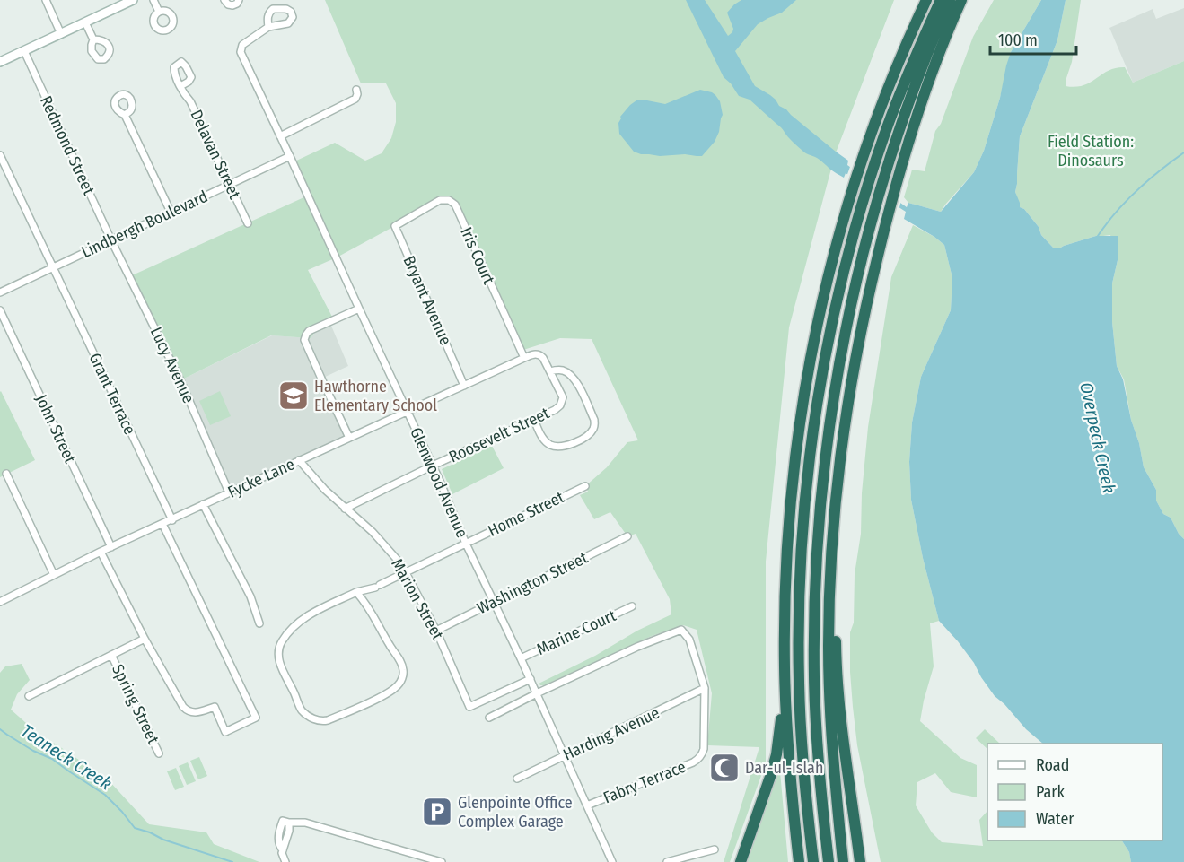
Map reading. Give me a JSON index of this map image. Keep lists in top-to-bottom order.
{
  "streets": {
    "street": [
      "Redmond Street",
      "Delavan Street",
      "Lindbergh Boulevard",
      "Iris Court",
      "Bryant Avenue",
      "Lucy Avenue",
      "Grant Terrace",
      "John Street",
      "Roosevelt Street",
      "Fycke Lane",
      "Glenwood Avenue",
      "Home Street",
      "Washington Street",
      "Marion Street",
      "Marine Court",
      "Spring Street",
      "Harding Avenue",
      "Fabry Terrace"
    ]
  },
  "crossings": [
    ["Redmond Street", "Lindbergh Boulevard"],
    ["Redmond Street", "Lucy Avenue"],
    ["Delavan Street", "Lindbergh Boulevard"],
    ["Lindbergh Boulevard", "Lucy Avenue"],
    ["Lindbergh Boulevard", "Grant Terrace"],
    ["Lindbergh Boulevard", "Glenwood Avenue"],
    ["Iris Court", "Bryant Avenue"],
    ["Iris Court", "Fycke Lane"],
    ["Bryant Avenue", "Fycke Lane"],
    ["Lucy Avenue", "Fycke Lane"],
    ["Grant Terrace", "Fycke Lane"],
    ["John Street", "Fycke Lane"],
    ["Roosevelt Street", "Glenwood Avenue"],
    ["Roosevelt Street", "Marion Street"],
    ["Fycke Lane", "Glenwood Avenue"],
    ["Fycke Lane", "Marion Street"],
    ["Glenwood Avenue", "Home Street"],
    ["Glenwood Avenue", "Washington Street"],
    ["Glenwood Avenue", "Marion Street"],
    ["Glenwood Avenue", "Marine Court"],
    ["Glenwood Avenue", "Harding Avenue"],
    ["Glenwood Avenue", "Fabry Terrace"],
    ["Home Street", "Marion Street"],
    ["Washington Street", "Marion Street"],
    ["Harding Avenue", "Fabry Terrace"]
  ],
  "water": ["Overpeck Creek", "Teaneck Creek"],
  "parks": ["Field Station: Dinosaurs"],
  "places": {
    "school or university": ["Hawthorne Elementary School"],
    "mosque": ["Dar-ul-Islah"],
    "parking": ["Glenpointe Office Complex Garage"]
  },
  "legend": ["Road", "Park", "Water"],
  "scale_bar": "100 m"
}
